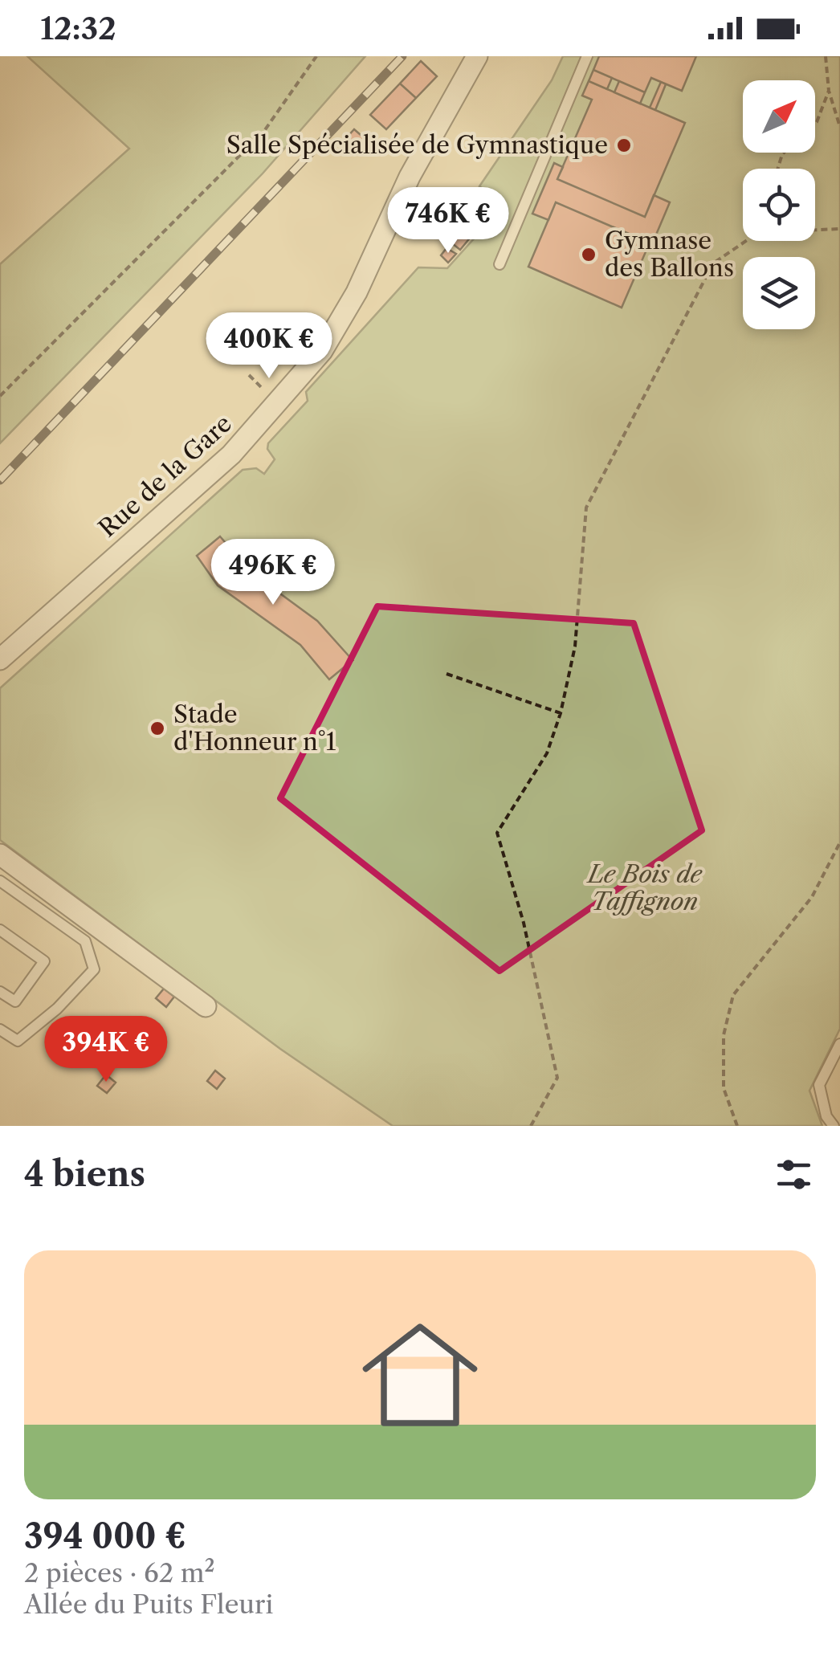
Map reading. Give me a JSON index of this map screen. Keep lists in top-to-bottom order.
{
  "streets": {
    "street": ["Rue de la Gare"]
  },
  "parks": ["Le Bois de Taffignon"],
  "places": ["Salle Spécialisée de Gymnastique", "Gymnase des Ballons", "Stade d'Honneur n°1"],
  "north": "top right",
  "page": {
    "status": "12:32",
    "price": [
      "746K €",
      "400K €",
      "496K €",
      "394K €"
    ],
    "heading": "4 biens",
    "list": [
      {
        "name": "394 000 €",
        "note": "2 pièces · 62 m² · Allée du Puits Fleuri"
      }
    ]
  }
}
